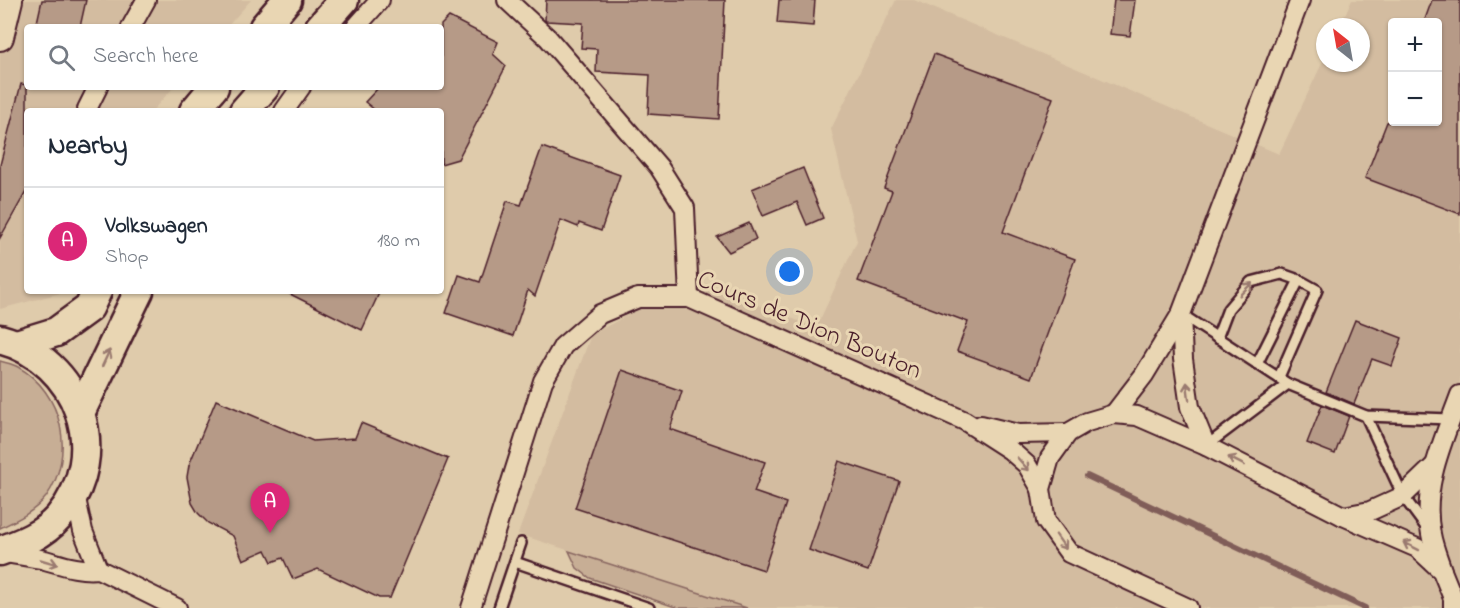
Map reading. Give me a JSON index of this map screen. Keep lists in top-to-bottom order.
{
  "streets": {
    "street": ["Cours de Dion Bouton"]
  },
  "north": "top left",
  "page": {
    "map_buttons": ["+", "−"],
    "search": "Search here",
    "heading": "Nearby",
    "list": [
      {
        "mark": "A",
        "name": "Volkswagen",
        "note": "Shop",
        "value": "180 m"
      }
    ],
    "pins": "A"
  }
}
